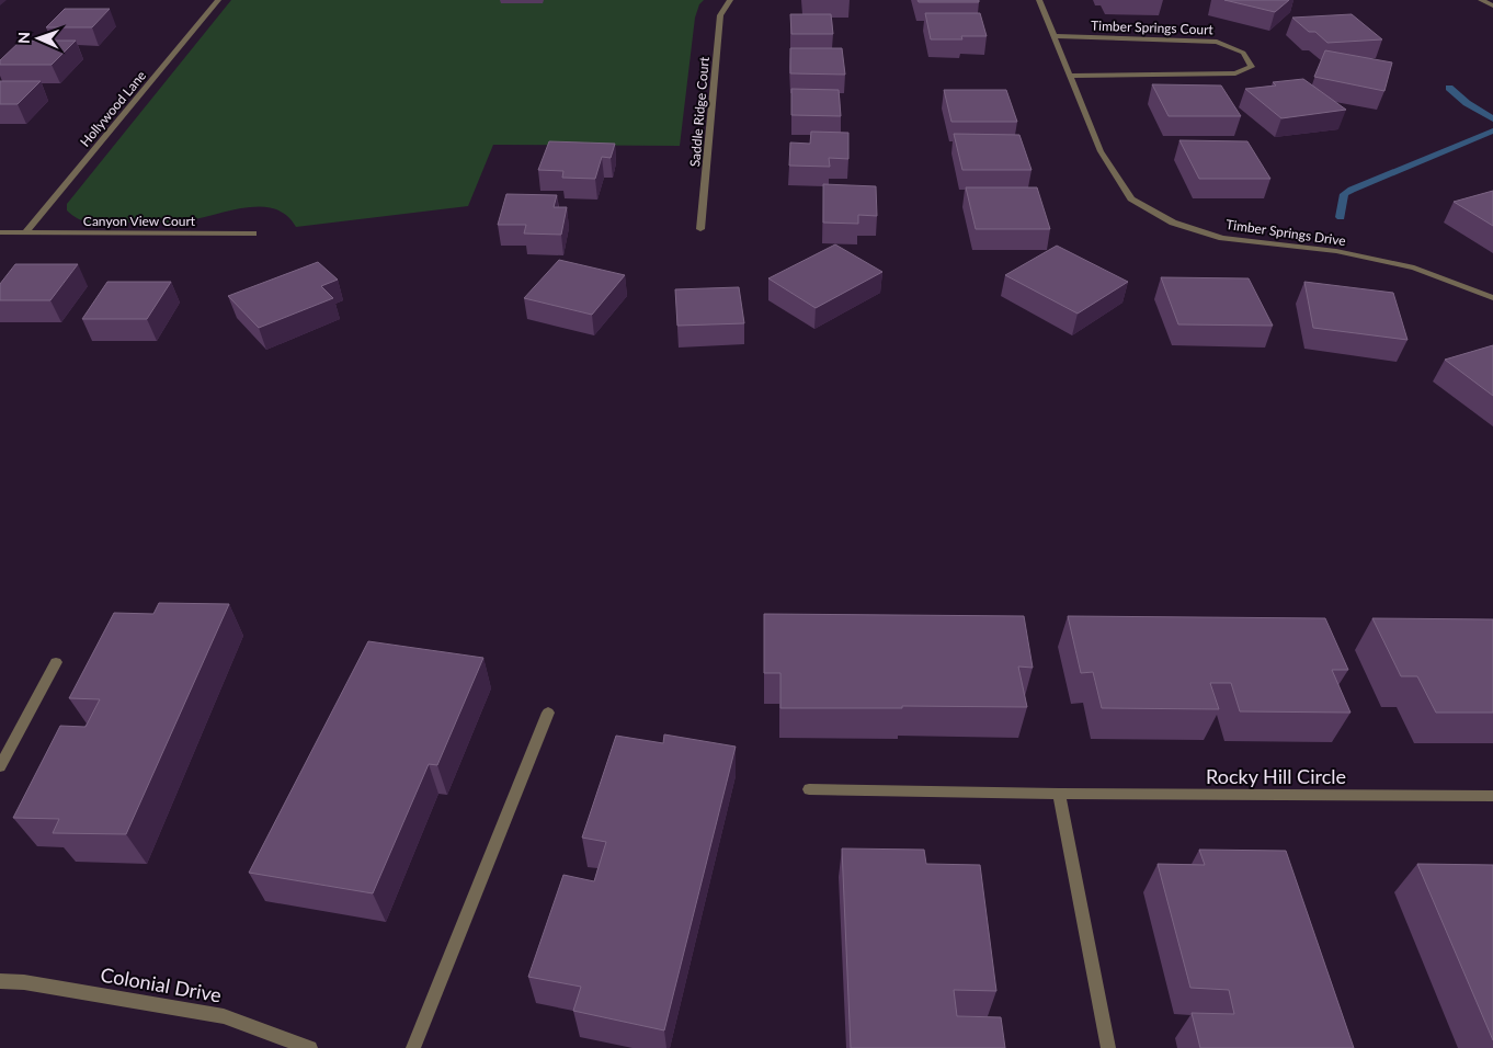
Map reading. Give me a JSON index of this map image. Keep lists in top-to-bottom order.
{
  "streets": {
    "street": [
      "Timber Springs Court",
      "Hollywood Lane",
      "Saddle Ridge Court",
      "Canyon View Court",
      "Timber Springs Drive",
      "Rocky Hill Circle",
      "Colonial Drive"
    ]
  },
  "crossings": [
    ["Timber Springs Court", "Timber Springs Drive"],
    ["Hollywood Lane", "Canyon View Court"]
  ],
  "north": "left"
}
